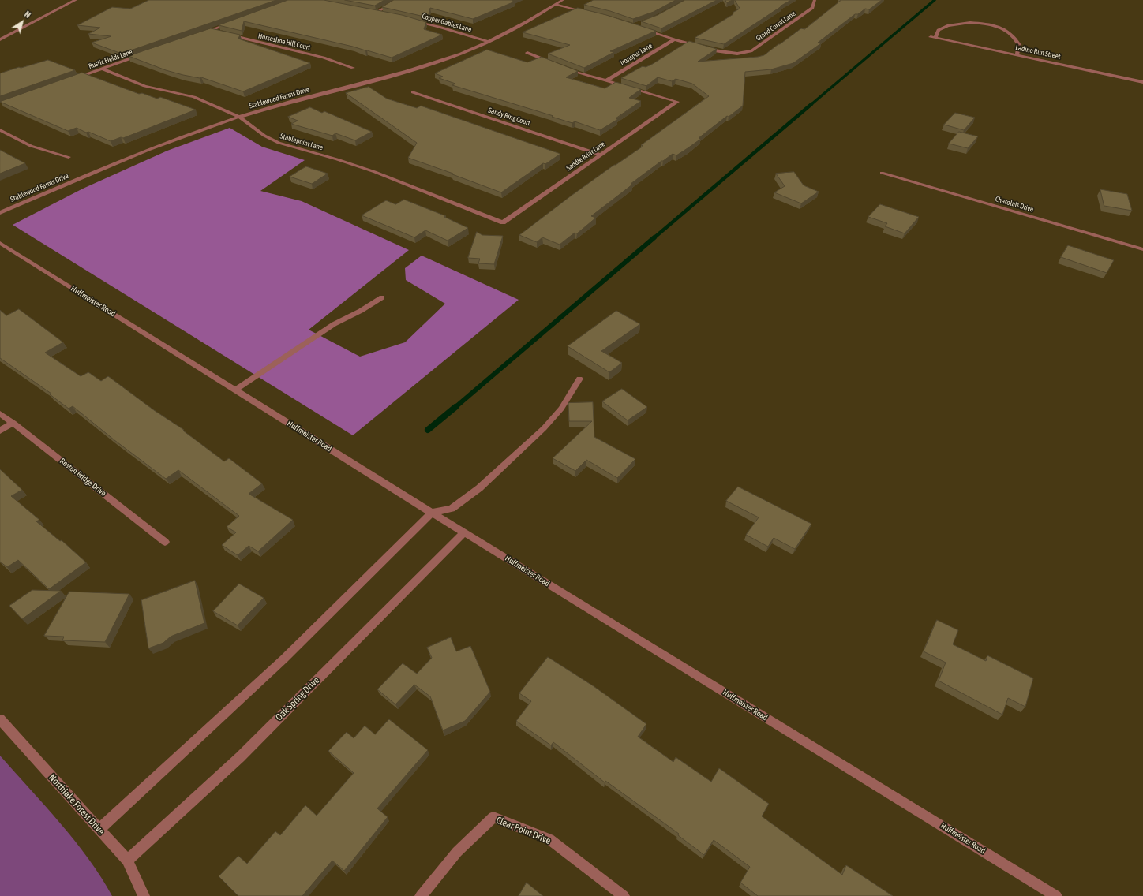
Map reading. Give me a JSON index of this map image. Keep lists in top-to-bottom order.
{
  "streets": {
    "street": [
      "Copper Gables Lane",
      "Grand Corral Lane",
      "Horseshoe Hill Court",
      "Ladino Run Street",
      "Ironspur Lane",
      "Rustic Fields Lane",
      "Stablewood Farms Drive",
      "Sandy Ring Court",
      "Stablepoint Lane",
      "Saddle Briar Lane",
      "Charolais Drive",
      "Huffmeister Road",
      "Reston Bridge Drive",
      "Oak Spring Drive",
      "Northlake Forest Drive",
      "Clear Point Drive"
    ]
  },
  "crossings": [
    ["Copper Gables Lane", "Stablewood Farms Drive"],
    ["Grand Corral Lane", "Ironspur Lane"],
    ["Ironspur Lane", "Saddle Briar Lane"],
    ["Rustic Fields Lane", "Stablepoint Lane"],
    ["Stablewood Farms Drive", "Stablepoint Lane"],
    ["Sandy Ring Court", "Saddle Briar Lane"],
    ["Stablepoint Lane", "Saddle Briar Lane"],
    ["Huffmeister Road", "Oak Spring Drive"],
    ["Oak Spring Drive", "Northlake Forest Drive"]
  ],
  "north": "top right"
}
